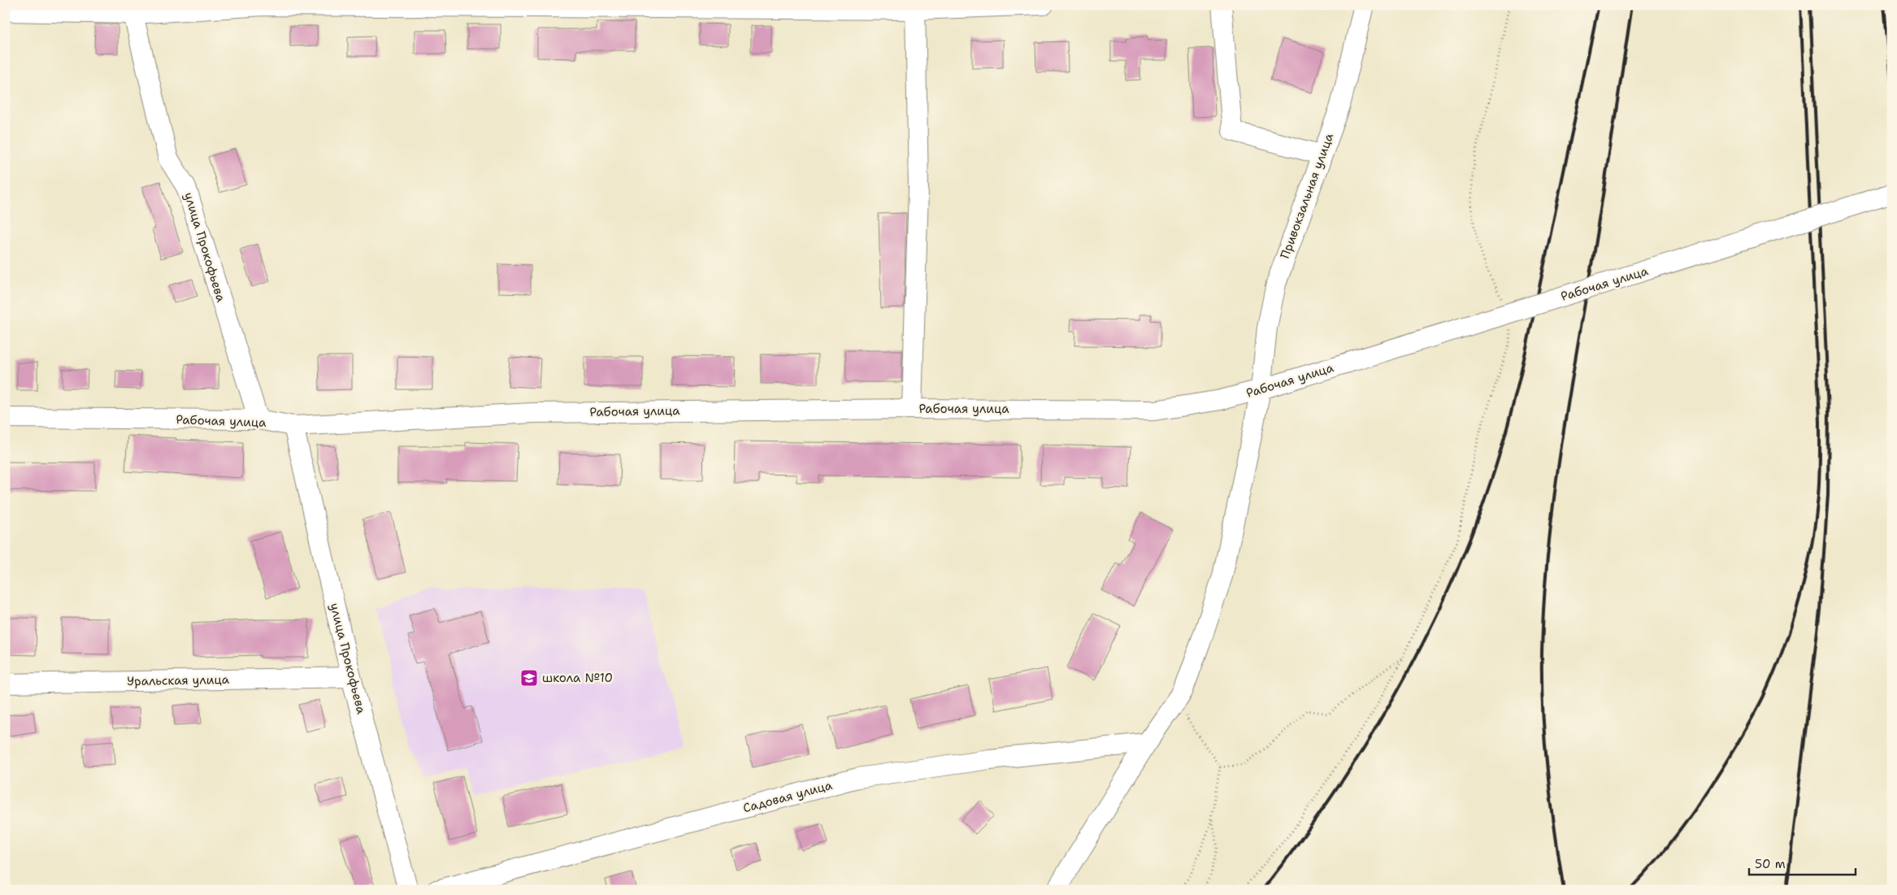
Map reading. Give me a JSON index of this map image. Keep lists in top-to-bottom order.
{
  "streets": {
    "street": [
      "Привокзальная улица",
      "улица Прокофьева",
      "Рабочая улица",
      "Уральская улица",
      "Садовая улица"
    ]
  },
  "crossings": [
    ["Привокзальная улица", "Рабочая улица"],
    ["Привокзальная улица", "Садовая улица"],
    ["улица Прокофьева", "Рабочая улица"],
    ["улица Прокофьева", "Уральская улица"]
  ],
  "places": {
    "school or university": ["школа №10"]
  },
  "scale_bar": "50 m"
}
